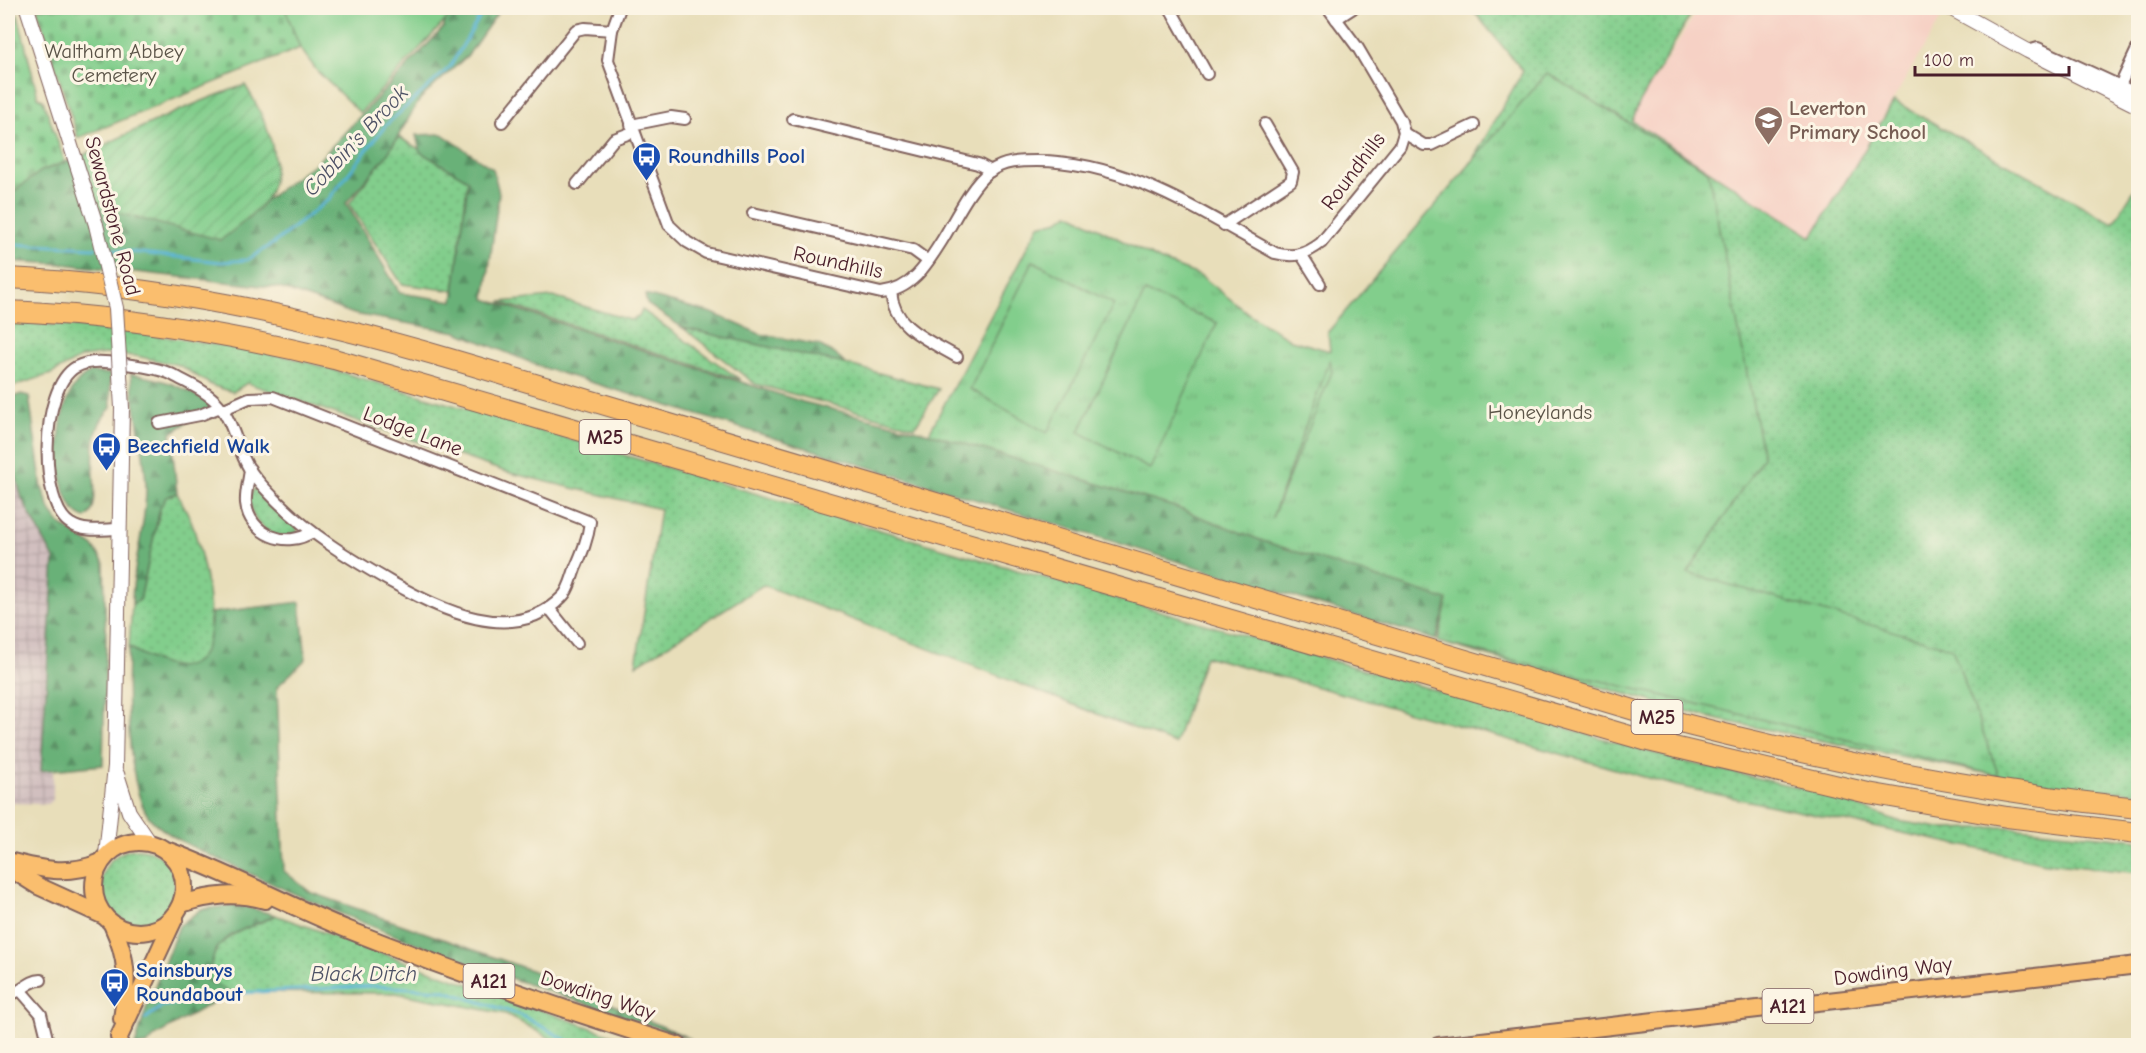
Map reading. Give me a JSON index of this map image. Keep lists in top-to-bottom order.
{
  "streets": {
    "highway": ["M25"],
    "main road": ["Dowding Way", "A121"],
    "street": ["Roundhills", "Sewardstone Road", "Lodge Lane"]
  },
  "crossings": [
    ["Sewardstone Road", "Dowding Way"]
  ],
  "water": ["Cobbin's Brook", "Black Ditch"],
  "parks": ["Waltham Abbey Cemetery", "Honeylands"],
  "places": {
    "school or university": ["Leverton Primary School"],
    "bus stop": ["Roundhills Pool", "Beechfield Walk", "Sainsburys Roundabout"]
  },
  "scale_bar": "100 m"
}
